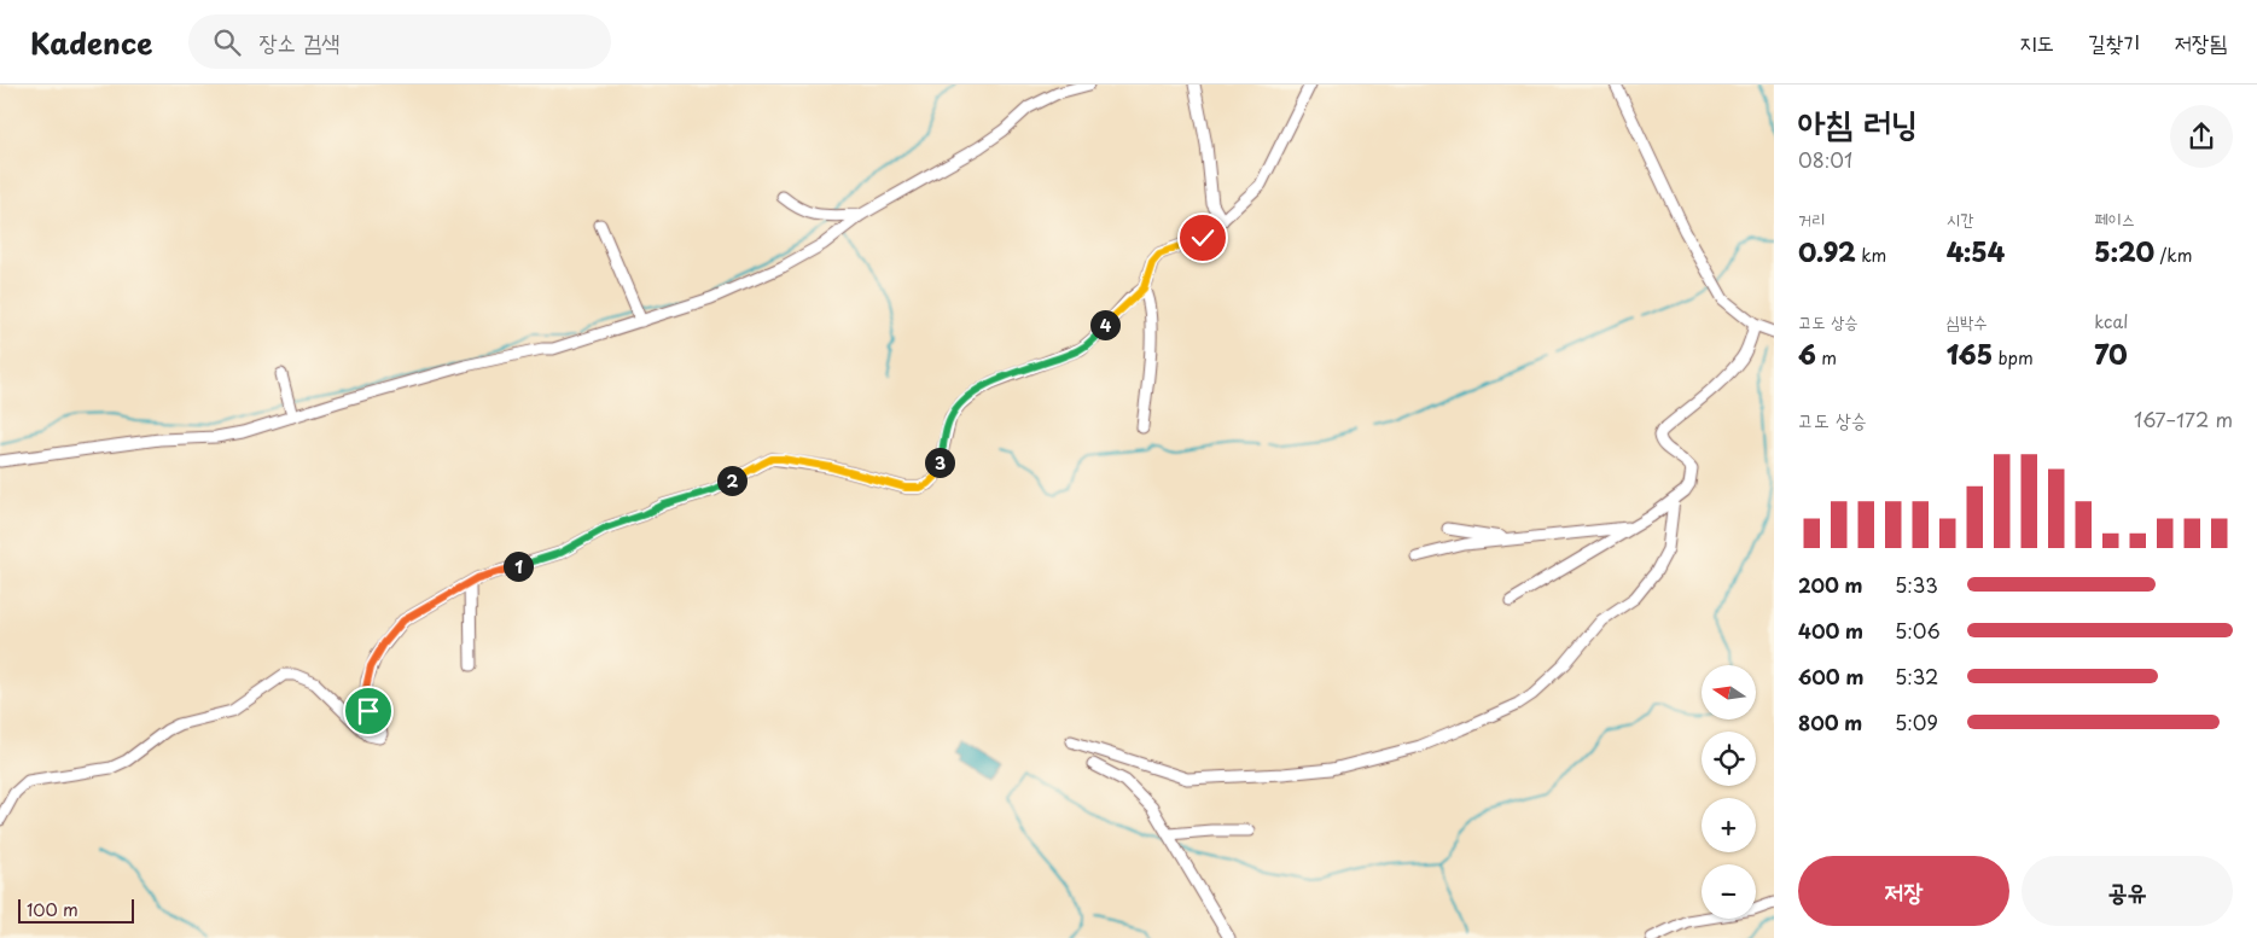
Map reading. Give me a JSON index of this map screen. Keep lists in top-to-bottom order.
{
  "scale_bar": "100 m",
  "north": "left",
  "page": {
    "header": "Kadence",
    "search": "장소 검색",
    "nav": ["지도", "길찾기", "저장됨"],
    "heading": ["아침 러닝", "08:01"],
    "stats": [
      ["거리", "0.92 km"],
      ["시간", "4:54"],
      ["페이스", "5:20 /km"],
      ["고도 상승", "6 m"],
      ["심박수", "165 bpm"],
      ["kcal", "70"]
    ],
    "pins": [
      "4",
      "3",
      "2",
      "1"
    ],
    "chart": ["고도 상승", "167–172 m"],
    "list": [
      {
        "name": "200 m",
        "note": "5:33"
      },
      {
        "name": "400 m",
        "note": "5:06"
      },
      {
        "name": "600 m",
        "note": "5:32"
      },
      {
        "name": "800 m",
        "note": "5:09"
      }
    ],
    "map_buttons": ["+", "−"],
    "buttons": ["저장", "공유"],
    "scale": "100 m"
  }
}
